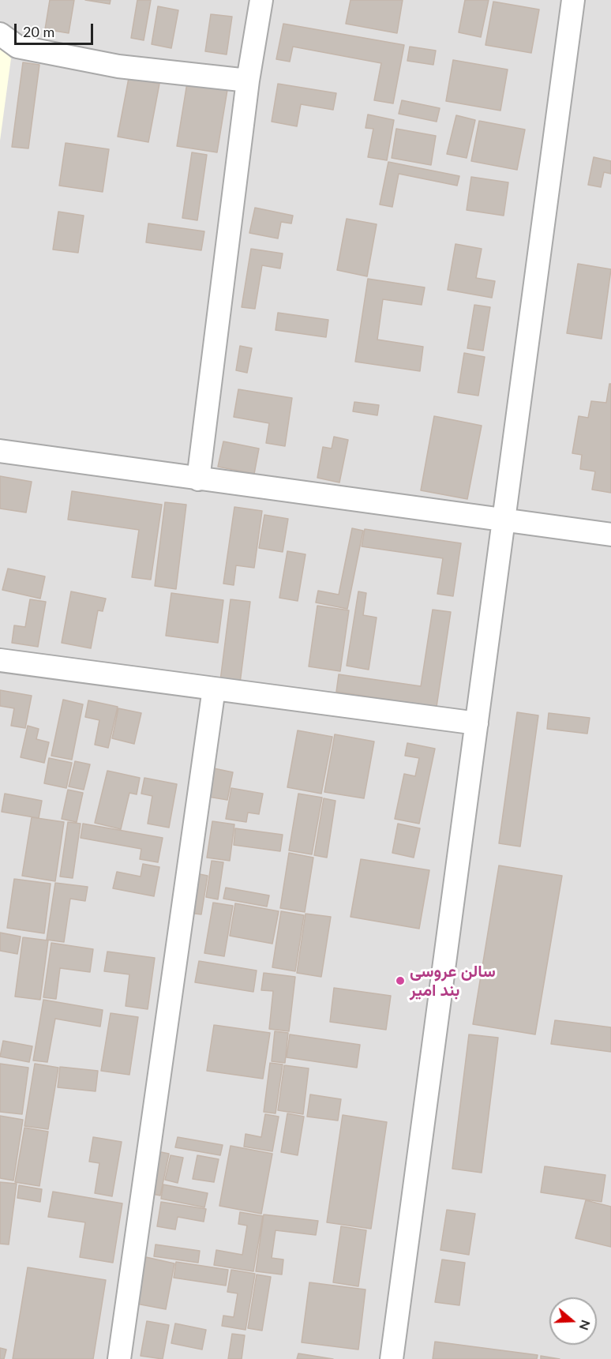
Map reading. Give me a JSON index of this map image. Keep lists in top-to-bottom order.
{
  "places": ["سالن عروسی بند امیر"],
  "scale_bar": "20 m",
  "north": "right"
}
